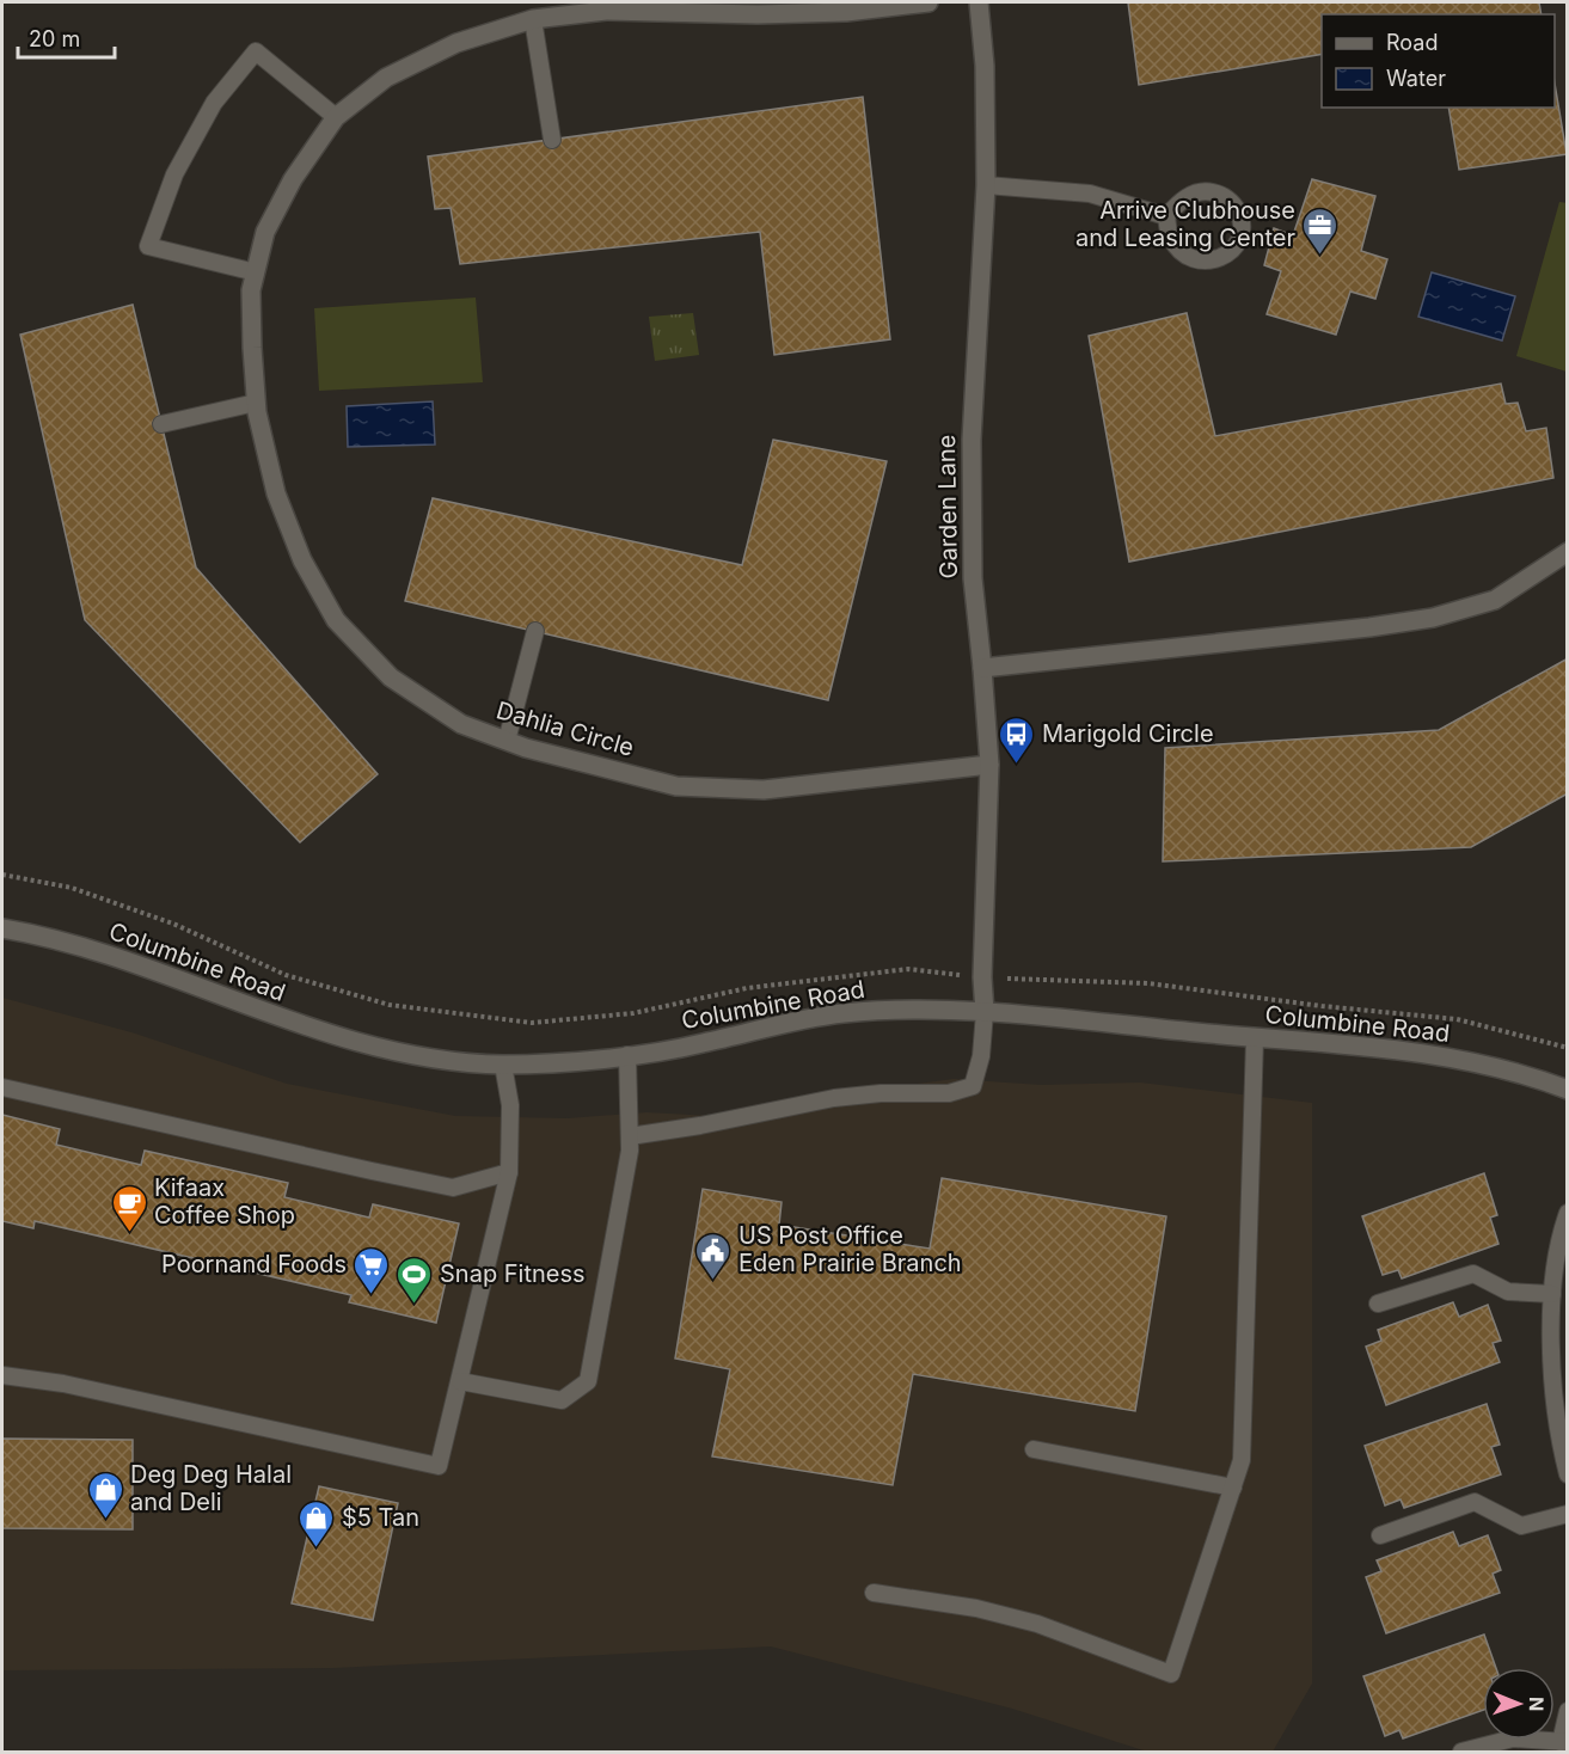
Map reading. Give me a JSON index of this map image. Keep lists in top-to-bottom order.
{
  "streets": {
    "street": ["Garden Lane", "Dahlia Circle", "Columbine Road"]
  },
  "crossings": [
    ["Garden Lane", "Dahlia Circle"],
    ["Garden Lane", "Columbine Road"]
  ],
  "places": {
    "office": ["Arrive Clubhouse and Leasing Center"],
    "bus stop": ["Marigold Circle"],
    "cafe": ["Kifaax Coffee Shop"],
    "public building": ["US Post Office Eden Prairie Branch"],
    "supermarket": ["Poornand Foods"],
    "sports": ["Snap Fitness"],
    "shop": ["Deg Deg Halal and Deli", "$5 Tan"]
  },
  "legend": ["Road", "Water"],
  "scale_bar": "20 m",
  "north": "right"
}
